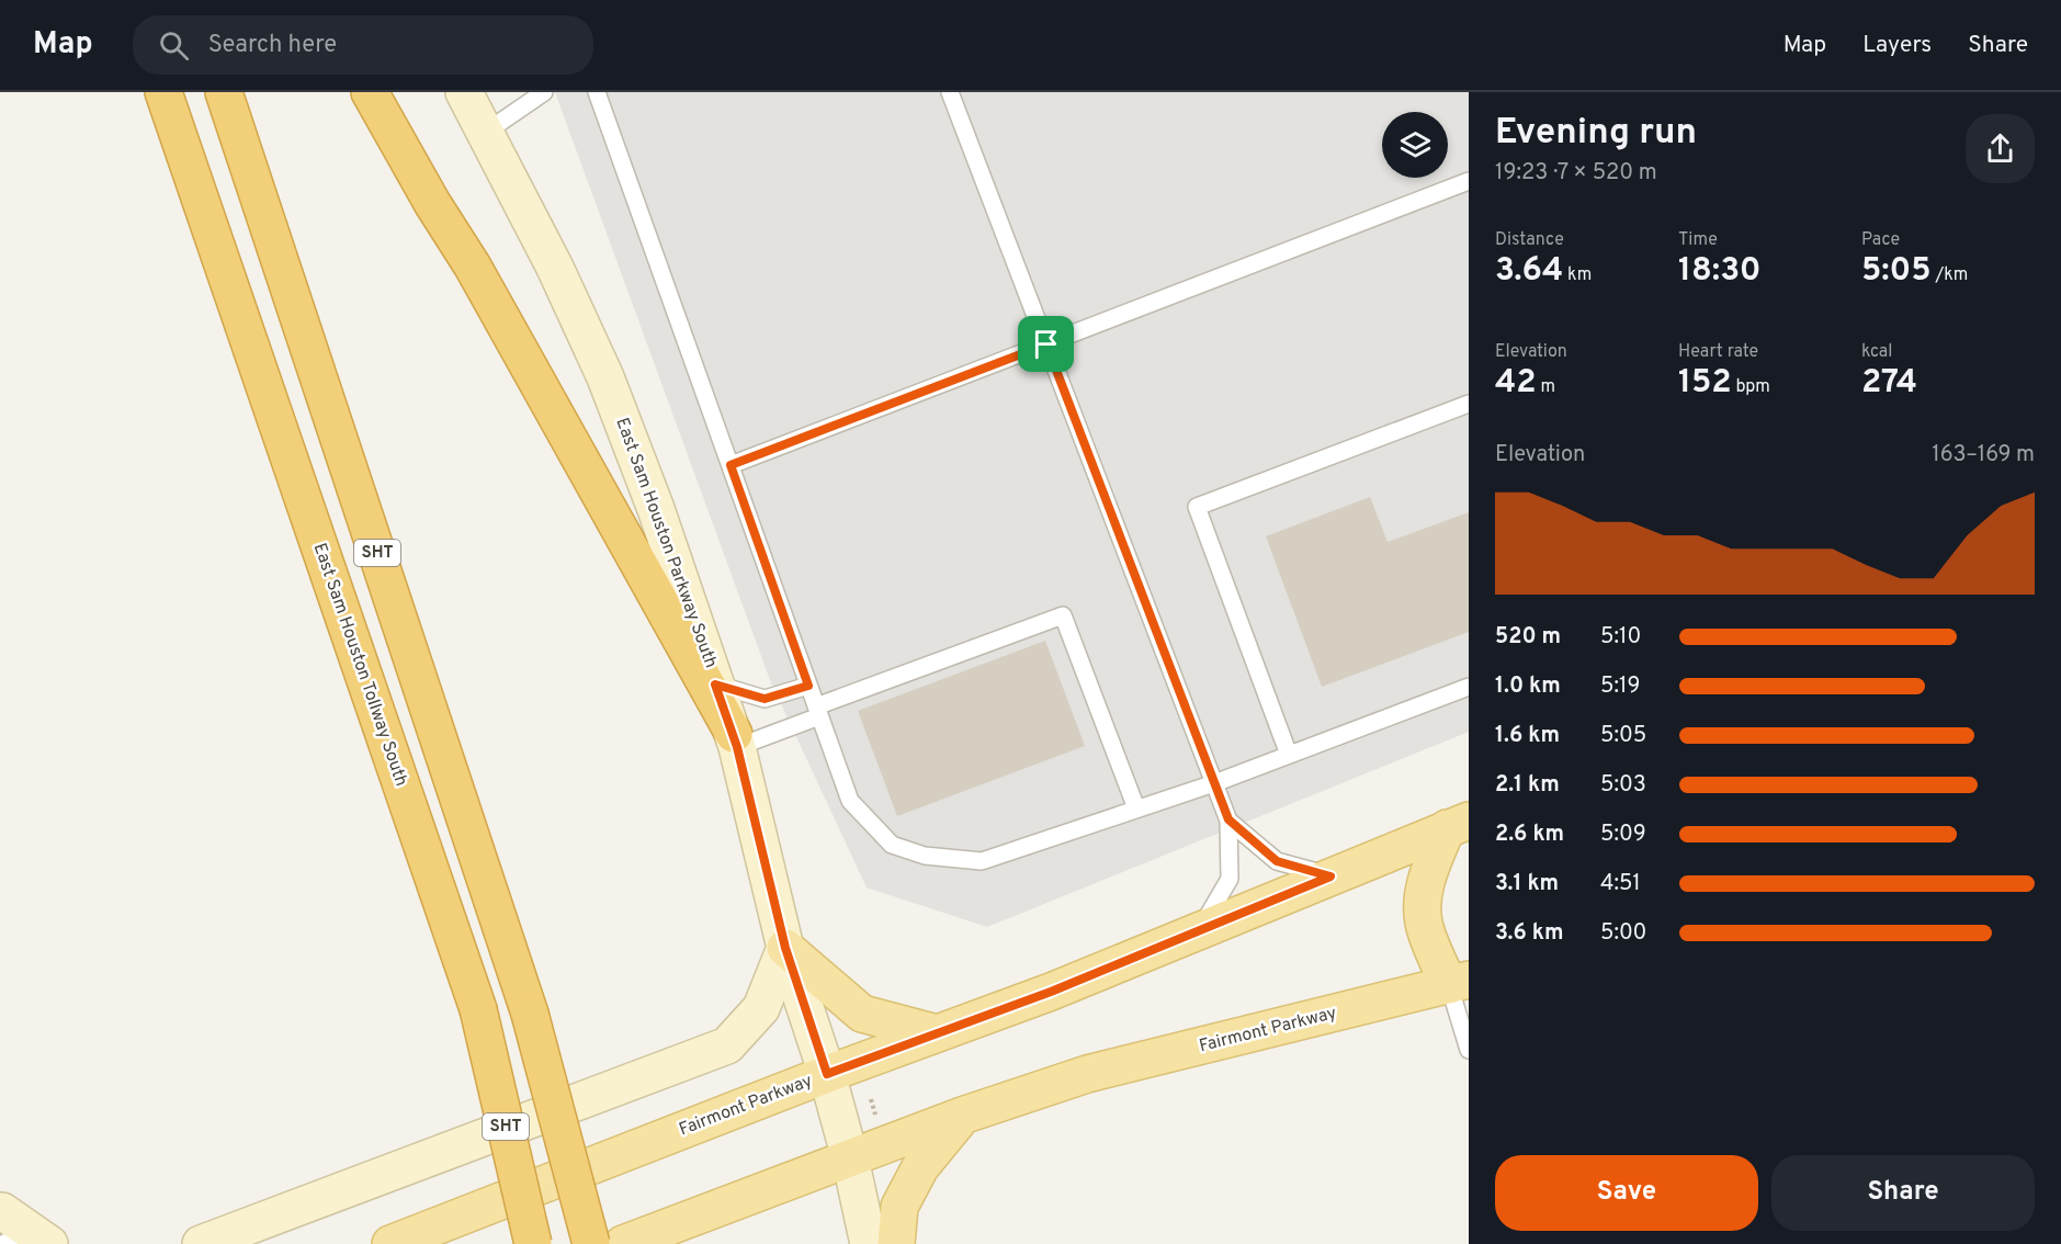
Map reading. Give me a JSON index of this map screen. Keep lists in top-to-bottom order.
{
  "streets": {
    "highway": ["SHT", "East Sam Houston Tollway South"],
    "main road": ["East Sam Houston Parkway South", "Fairmont Parkway"]
  },
  "crossings": [
    ["East Sam Houston Parkway South", "Fairmont Parkway"]
  ],
  "page": {
    "header": "Map",
    "search": "Search here",
    "nav": ["Map", "Layers", "Share"],
    "heading": ["Evening run", "19:23 · 7 × 520 m"],
    "stats": [
      ["Distance", "3.64 km"],
      ["Time", "18:30"],
      ["Pace", "5:05 /km"],
      ["Elevation", "42 m"],
      ["Heart rate", "152 bpm"],
      ["kcal", "274"]
    ],
    "chart": ["Elevation", "163–169 m"],
    "list": [
      {
        "name": "520 m",
        "note": "5:10"
      },
      {
        "name": "1.0 km",
        "note": "5:19"
      },
      {
        "name": "1.6 km",
        "note": "5:05"
      },
      {
        "name": "2.1 km",
        "note": "5:03"
      },
      {
        "name": "2.6 km",
        "note": "5:09"
      },
      {
        "name": "3.1 km",
        "note": "4:51"
      },
      {
        "name": "3.6 km",
        "note": "5:00"
      }
    ],
    "buttons": ["Save", "Share"]
  }
}
